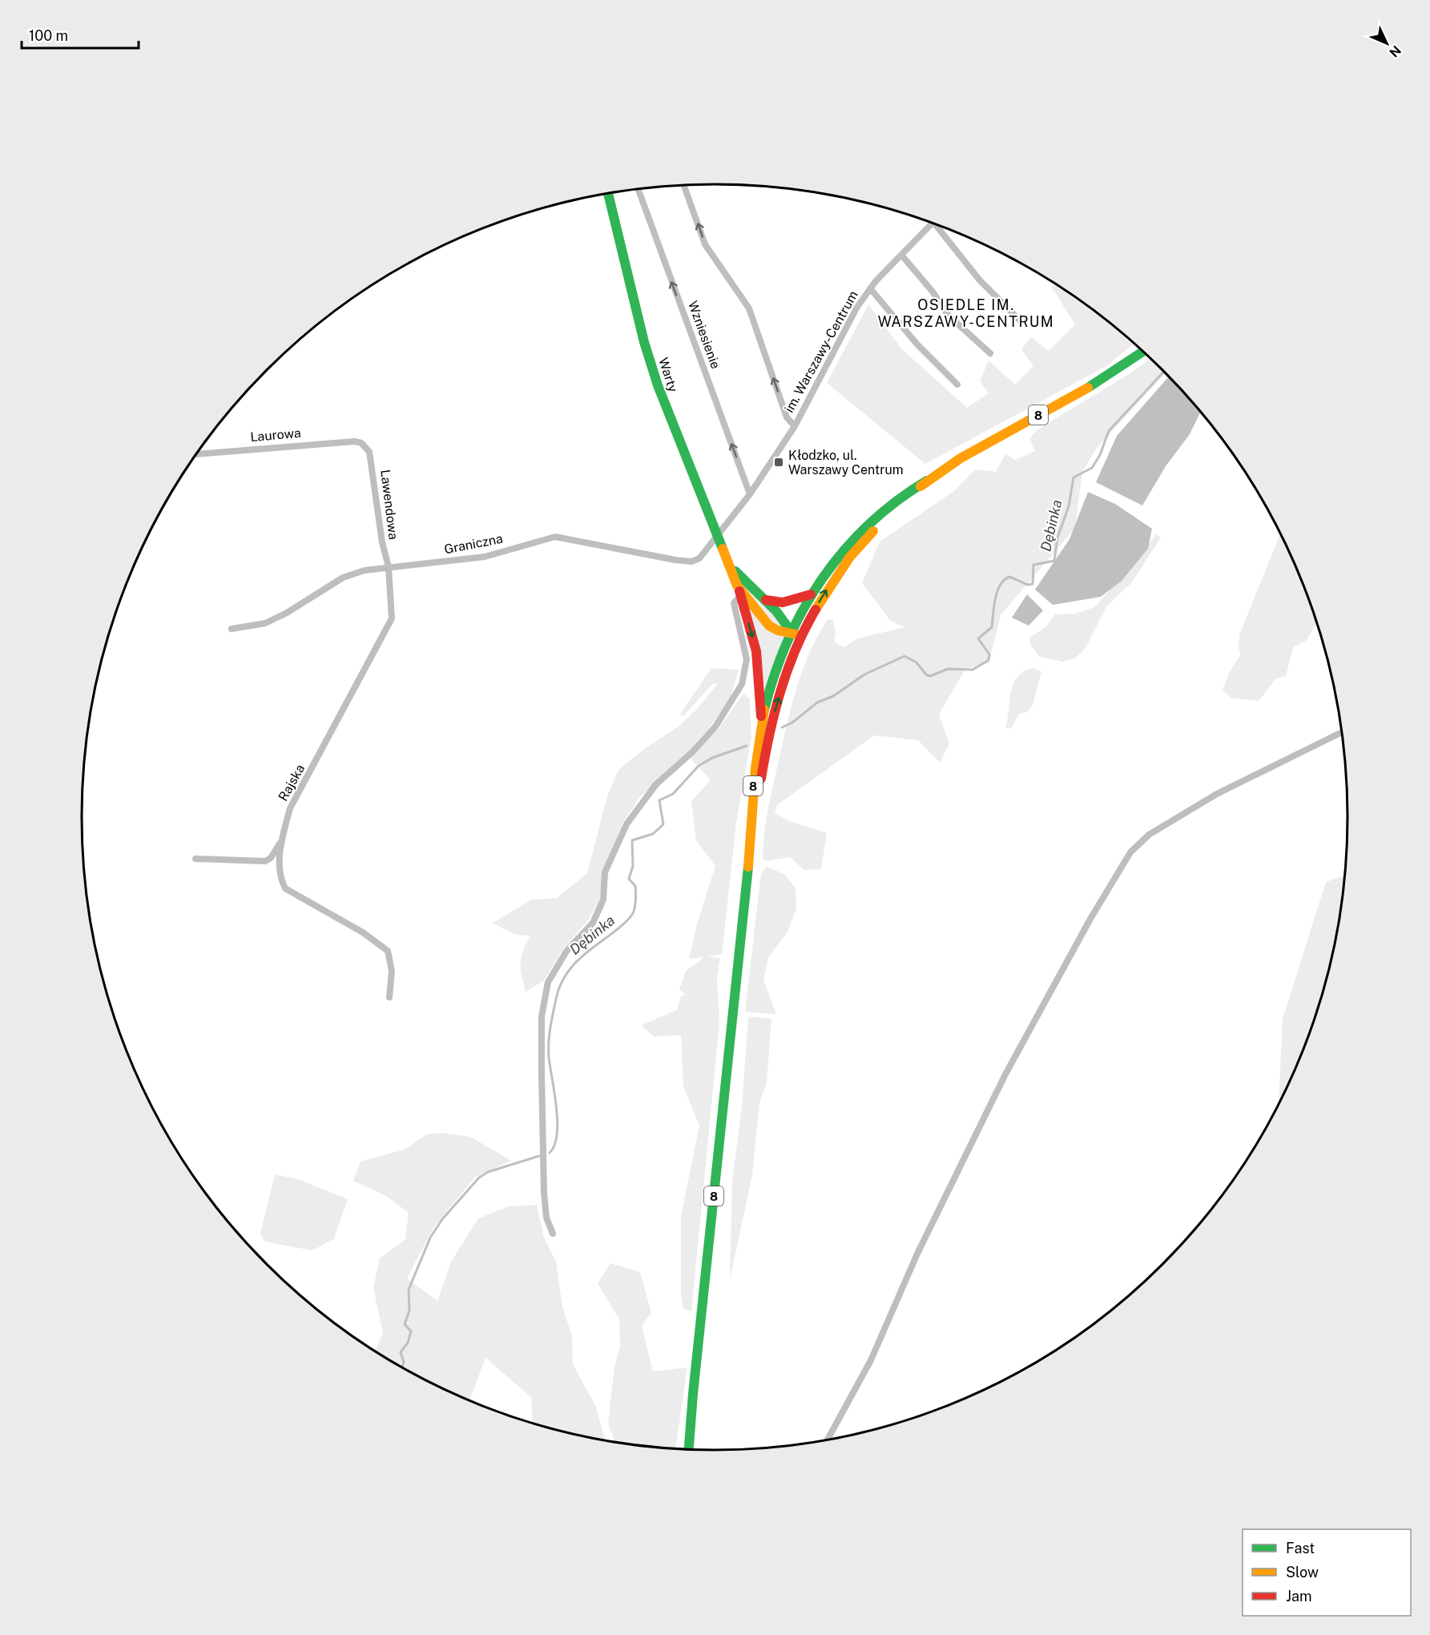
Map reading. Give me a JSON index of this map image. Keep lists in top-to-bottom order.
{
  "streets": {
    "main road": ["Warty", "8"],
    "street": [
      "Wzniesienie",
      "im. Warszawy-Centrum",
      "Laurowa",
      "Lawendowa",
      "Graniczna",
      "Rajska"
    ]
  },
  "crossings": [
    ["Wzniesienie", "im. Warszawy-Centrum"],
    ["im. Warszawy-Centrum", "Warty"],
    ["im. Warszawy-Centrum", "Graniczna"],
    ["Warty", "8"],
    ["Warty", "Graniczna"],
    ["Laurowa", "Lawendowa"],
    ["Lawendowa", "Graniczna"],
    ["Lawendowa", "Rajska"],
    ["Graniczna", "Rajska"]
  ],
  "one_way": ["Wzniesienie"],
  "districts": ["OSIEDLE IM. WARSZAWY-CENTRUM"],
  "water": ["Dębinka"],
  "places": {
    "transit": ["Kłodzko, ul. Warszawy Centrum"]
  },
  "legend": ["Fast", "Slow", "Jam"],
  "scale_bar": "100 m",
  "north": "bottom right"
}
